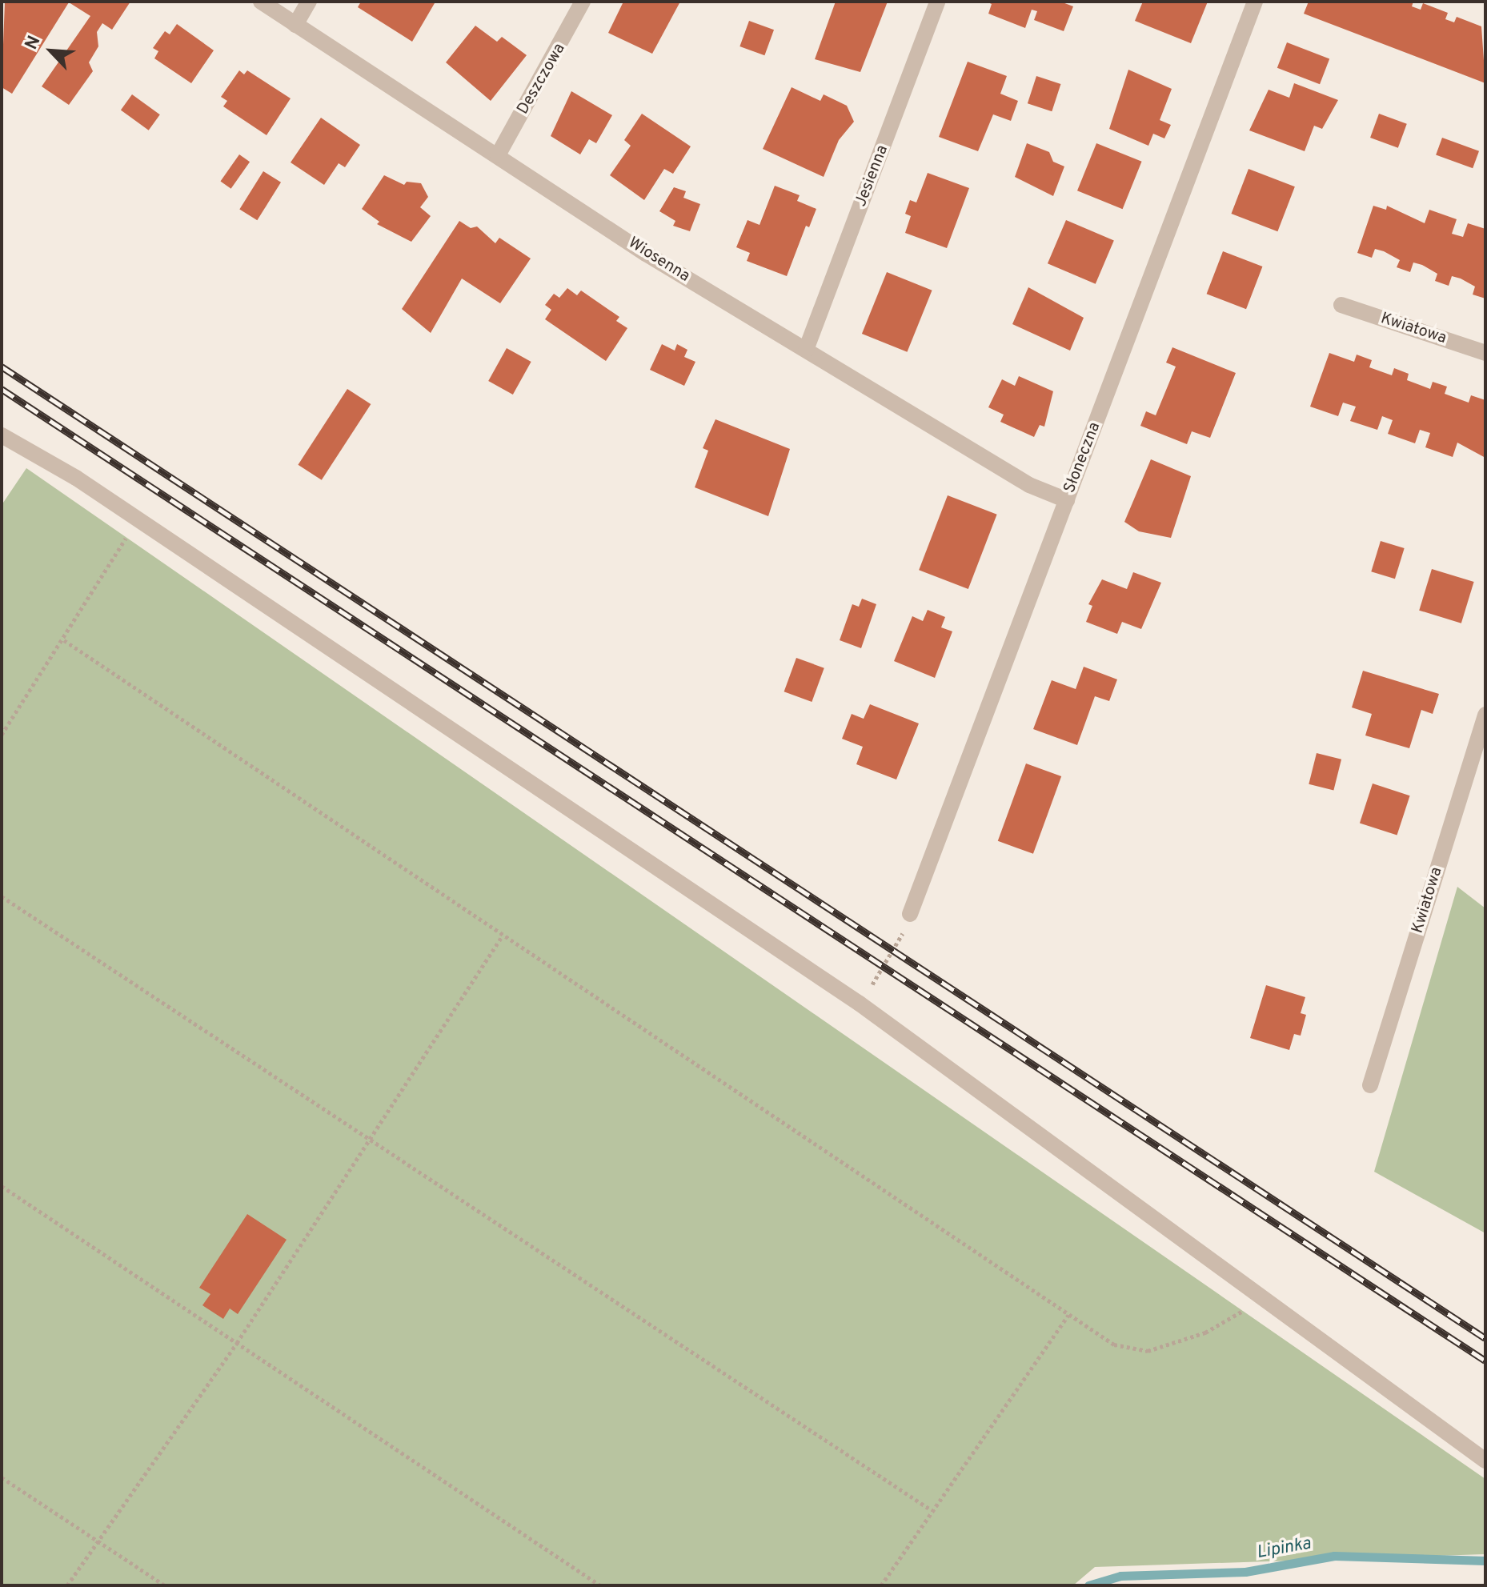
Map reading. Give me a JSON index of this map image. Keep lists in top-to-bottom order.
{
  "streets": {
    "street": [
      "Deszczowa",
      "Jesienna",
      "Wiosenna",
      "Kwiatowa",
      "Słoneczna"
    ]
  },
  "crossings": [
    ["Deszczowa", "Wiosenna"],
    ["Jesienna", "Wiosenna"],
    ["Wiosenna", "Słoneczna"]
  ],
  "water": ["Lipinka"],
  "north": "top left"
}
